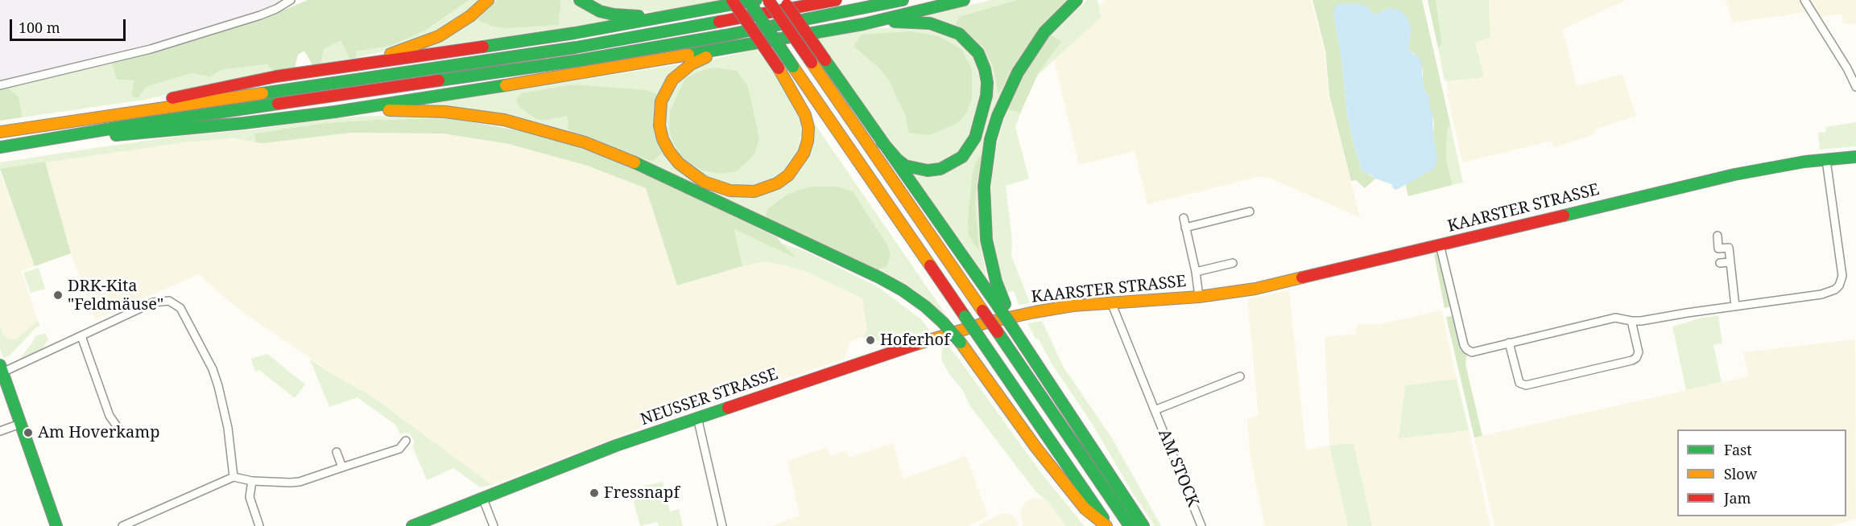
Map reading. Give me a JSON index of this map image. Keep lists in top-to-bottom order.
{
  "streets": {
    "main road": ["KAARSTER STRASSE", "NEUSSER STRASSE"],
    "street": ["AM STOCK"]
  },
  "crossings": [
    ["KAARSTER STRASSE", "NEUSSER STRASSE"],
    ["KAARSTER STRASSE", "AM STOCK"]
  ],
  "places": [
    "DRK-Kita \"Feldmäuse\"",
    "Hoferhof",
    "Am Hoverkamp",
    "Fressnapf"
  ],
  "legend": ["Fast", "Slow", "Jam"],
  "scale_bar": "100 m"
}
